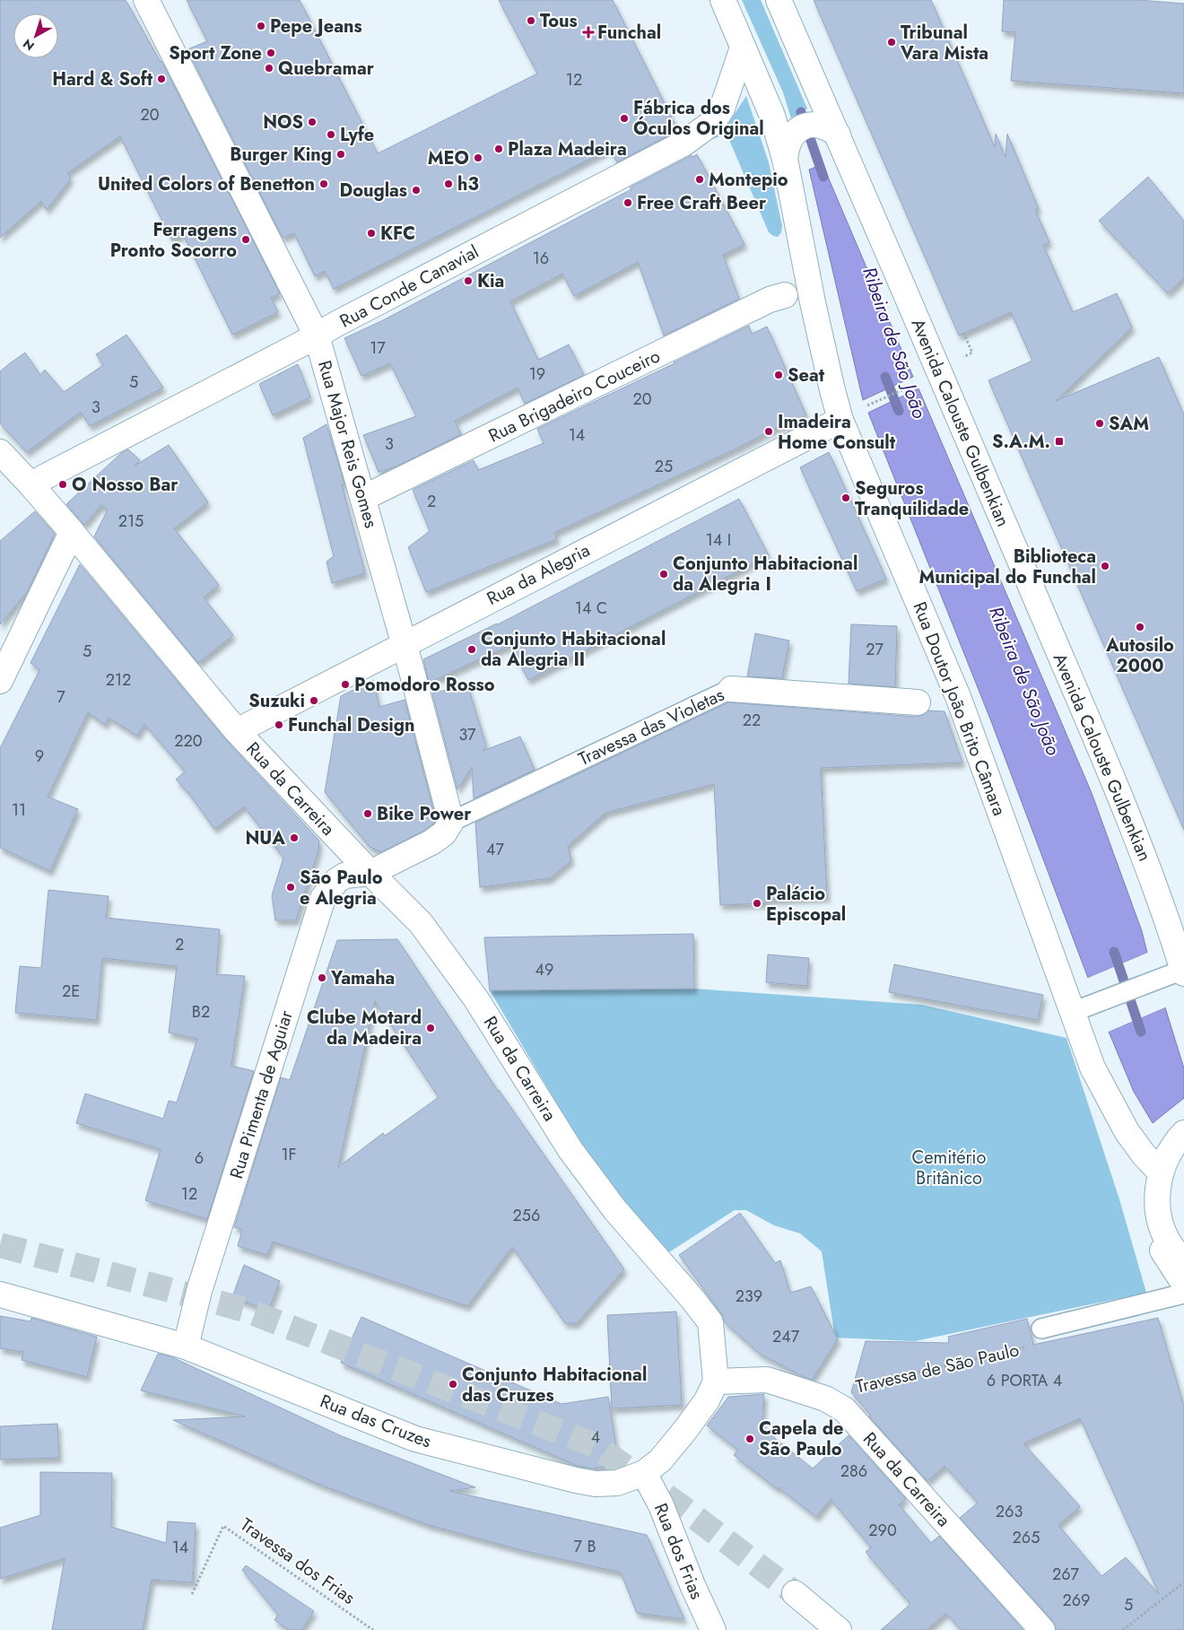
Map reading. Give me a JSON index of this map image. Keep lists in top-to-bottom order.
{
  "streets": {
    "street": [
      "Rua Conde Canavial",
      "Rua Brigadeiro Couceiro",
      "Avenida Calouste Gulbenkian",
      "Rua Major Reis Gomes",
      "Rua da Alegria",
      "Rua Doutor João Brito Câmara",
      "Travessa das Violetas",
      "Rua da Carreira",
      "Rua Pimenta de Aguiar",
      "Rua das Cruzes",
      "Rua dos Frias"
    ],
    "path": ["Travessa de São Paulo", "Travessa dos Frias"]
  },
  "crossings": [
    ["Rua Conde Canavial", "Rua Major Reis Gomes"],
    ["Rua Conde Canavial", "Rua Doutor João Brito Câmara"],
    ["Rua Conde Canavial", "Rua da Carreira"],
    ["Rua Brigadeiro Couceiro", "Rua Major Reis Gomes"],
    ["Rua Major Reis Gomes", "Rua da Alegria"],
    ["Rua Major Reis Gomes", "Travessa das Violetas"],
    ["Rua da Alegria", "Rua Doutor João Brito Câmara"],
    ["Rua da Alegria", "Rua da Carreira"],
    ["Rua da Carreira", "Rua Pimenta de Aguiar"],
    ["Rua da Carreira", "Rua das Cruzes"],
    ["Rua Pimenta de Aguiar", "Rua das Cruzes"],
    ["Rua das Cruzes", "Rua dos Frias"]
  ],
  "water": ["Ribeira de São João"],
  "parks": ["Cemitério Britânico"],
  "places": {
    "other": [
      "Tous",
      "Pepe Jeans",
      "Tribunal Vara Mista",
      "Sport Zone",
      "Quebramar",
      "Hard & Soft",
      "Fábrica dos Óculos Original",
      "NOS",
      "Lyfe",
      "Plaza Madeira",
      "Burger King",
      "MEO",
      "Montepio",
      "United Colors of Benetton",
      "h3",
      "Douglas",
      "Free Craft Beer",
      "KFC",
      "Ferragens Pronto Socorro",
      "Kia",
      "Seat",
      "SAM",
      "Imadeira Home Consult",
      "O Nosso Bar",
      "Seguros Tranquilidade",
      "Biblioteca Municipal do Funchal",
      "Conjunto Habitacional da Alegria I",
      "Autosilo 2000",
      "Conjunto Habitacional da Alegria II",
      "Pomodoro Rosso",
      "Suzuki",
      "Funchal Design",
      "Bike Power",
      "NUA",
      "São Paulo e Alegria",
      "Palácio Episcopal",
      "Yamaha",
      "Clube Motard da Madeira",
      "Conjunto Habitacional das Cruzes",
      "Capela de São Paulo"
    ],
    "health": ["Funchal"],
    "transit": ["S.A.M."]
  },
  "house_numbers": [
    "12",
    "20",
    "16",
    "17",
    "19",
    "5",
    "20",
    "3",
    "14",
    "3",
    "25",
    "2",
    "215",
    "14 I",
    "14 C",
    "27",
    "5",
    "212",
    "7",
    "22",
    "37",
    "220",
    "9",
    "11",
    "47",
    "2",
    "49",
    "2E",
    "B2",
    "1F",
    "6",
    "12",
    "256",
    "239",
    "247",
    "6 PORTA 4",
    "4",
    "286",
    "263",
    "290",
    "265",
    "7 B",
    "14",
    "267",
    "269",
    "5"
  ],
  "north": "bottom left"
}
